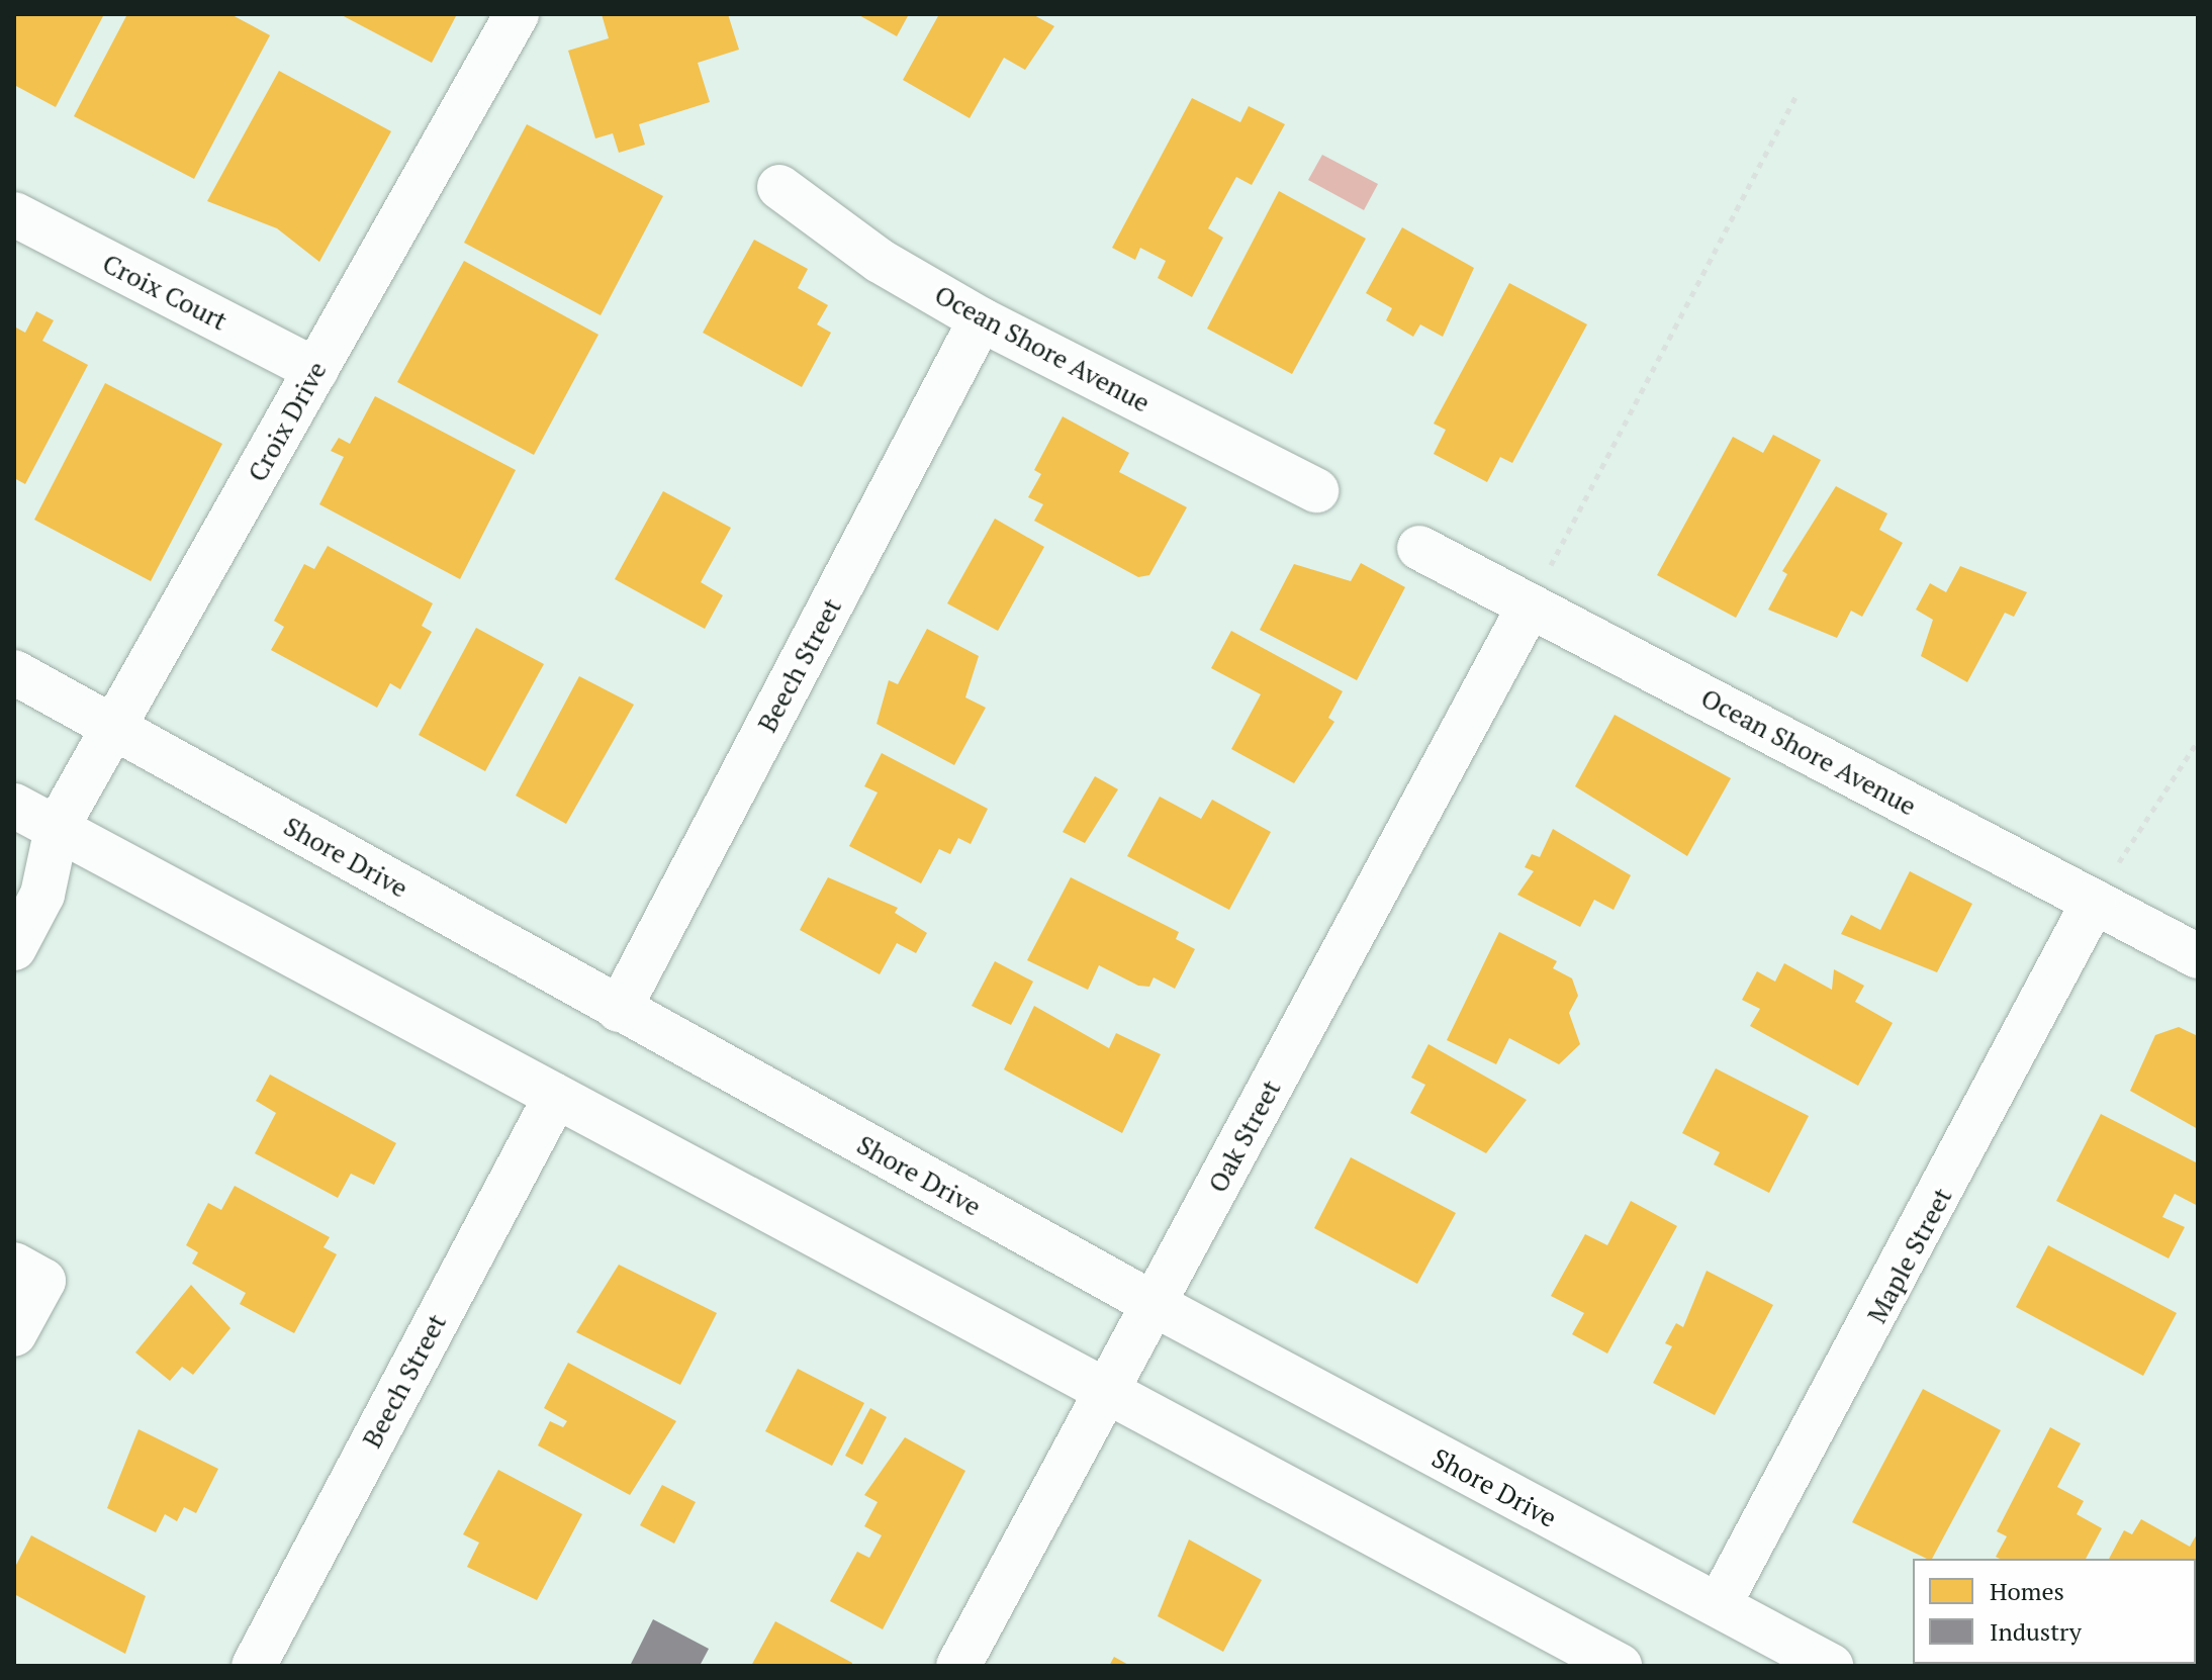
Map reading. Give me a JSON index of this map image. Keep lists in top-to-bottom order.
{
  "streets": {
    "main road": [
      "Croix Court",
      "Ocean Shore Avenue",
      "Croix Drive",
      "Beech Street",
      "Shore Drive",
      "Oak Street",
      "Maple Street"
    ]
  },
  "crossings": [
    ["Croix Court", "Croix Drive"],
    ["Ocean Shore Avenue", "Beech Street"],
    ["Ocean Shore Avenue", "Oak Street"],
    ["Ocean Shore Avenue", "Maple Street"],
    ["Croix Drive", "Shore Drive"],
    ["Beech Street", "Shore Drive"],
    ["Shore Drive", "Oak Street"],
    ["Shore Drive", "Maple Street"]
  ],
  "legend": ["Homes", "Industry"]
}
